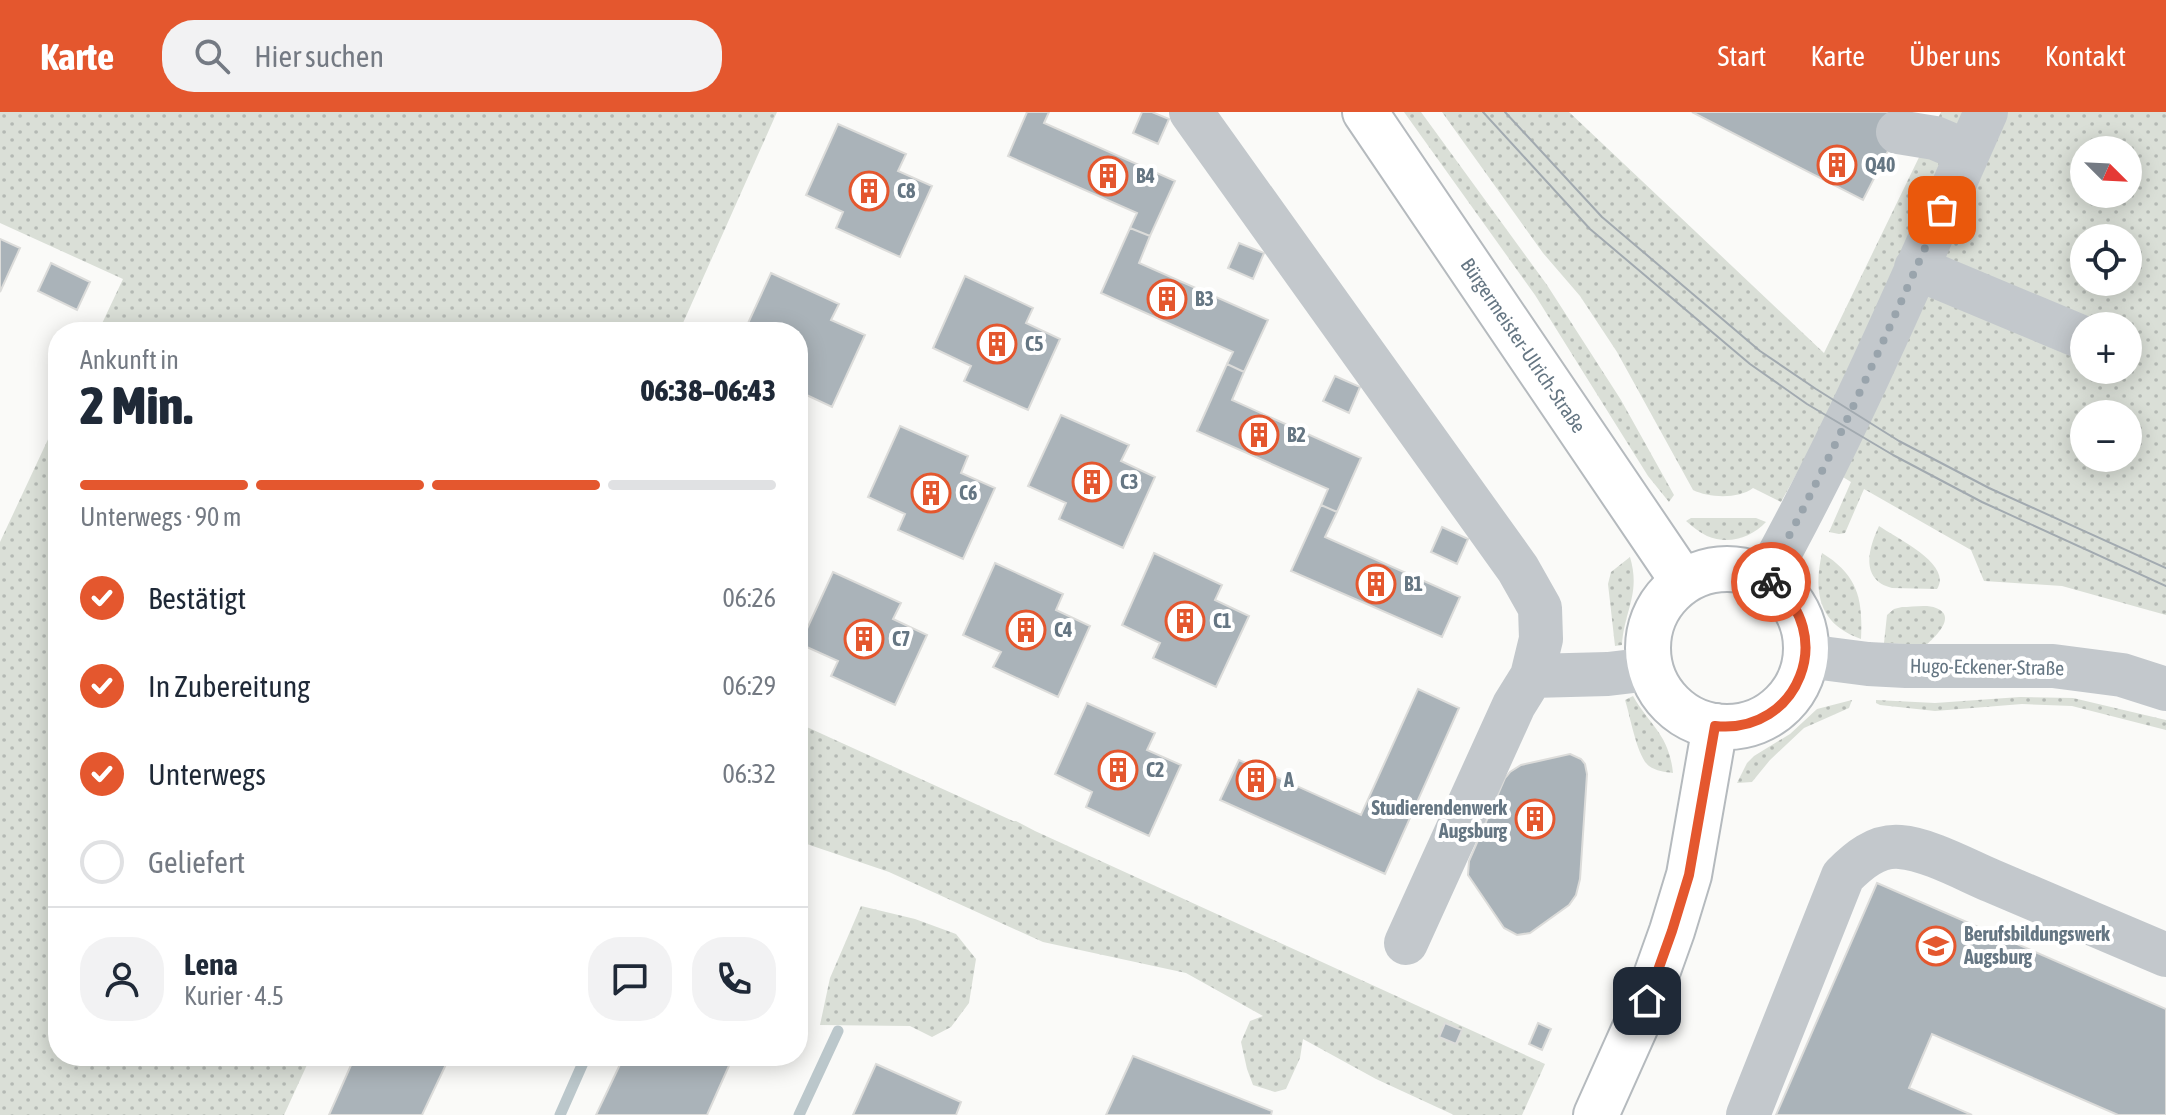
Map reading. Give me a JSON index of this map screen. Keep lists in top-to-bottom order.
{
  "streets": {
    "main road": ["Bürgermeister-Ulrich-Straße"],
    "street": ["Hugo-Eckener-Straße"]
  },
  "crossings": [
    ["Bürgermeister-Ulrich-Straße", "Hugo-Eckener-Straße"]
  ],
  "places": {
    "building": [
      "Q40",
      "B4",
      "C8",
      "B3",
      "C5",
      "B2",
      "C3",
      "C6",
      "B1",
      "C1",
      "C4",
      "C7",
      "C2",
      "A",
      "Studierendenwerk Augsburg"
    ],
    "school or university": ["Berufsbildungswerk Augsburg"]
  },
  "north": "bottom right",
  "page": {
    "header": "Karte",
    "search": "Hier suchen",
    "nav": [
      "Start",
      "Karte",
      "Über uns",
      "Kontakt"
    ],
    "map_buttons": ["+", "−"],
    "heading": ["2 Min.", "Ankunft in", "06:38–06:43"],
    "panel": ["Lena", "Kurier · 4.5"],
    "bar": "Unterwegs · 90 m",
    "list": [
      ["Bestätigt", "06:26"],
      ["In Zubereitung", "06:29"],
      ["Unterwegs", "06:32"],
      "Geliefert"
    ]
  }
}
